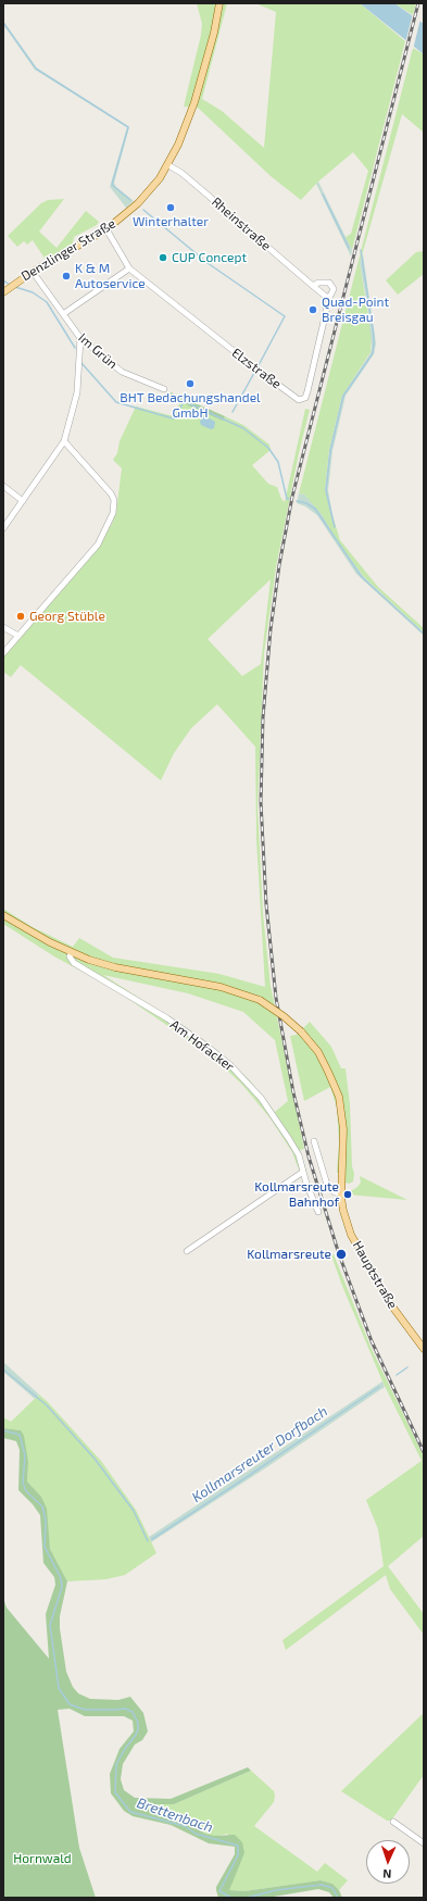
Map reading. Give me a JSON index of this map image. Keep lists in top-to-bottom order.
{
  "streets": {
    "main road": ["Denzlinger Straße", "Hauptstraße"],
    "street": [
      "Rheinstraße",
      "Im Grün",
      "Elzstraße",
      "Am Hofacker"
    ]
  },
  "crossings": [
    ["Rheinstraße", "Denzlinger Straße"],
    ["Rheinstraße", "Elzstraße"],
    ["Denzlinger Straße", "Im Grün"],
    ["Denzlinger Straße", "Elzstraße"],
    ["Am Hofacker", "Hauptstraße"]
  ],
  "water": ["Kollmarsreuter Dorfbach", "Brettenbach"],
  "parks": ["Hornwald"],
  "places": [
    "Winterhalter",
    "CUP Concept",
    "K & M Autoservice",
    "Quad-Point Breisgau",
    "BHT Bedachungshandel GmbH",
    "Georg Stüble",
    "Kollmarsreute Bahnhof",
    "Kollmarsreute"
  ],
  "north": "bottom"
}
